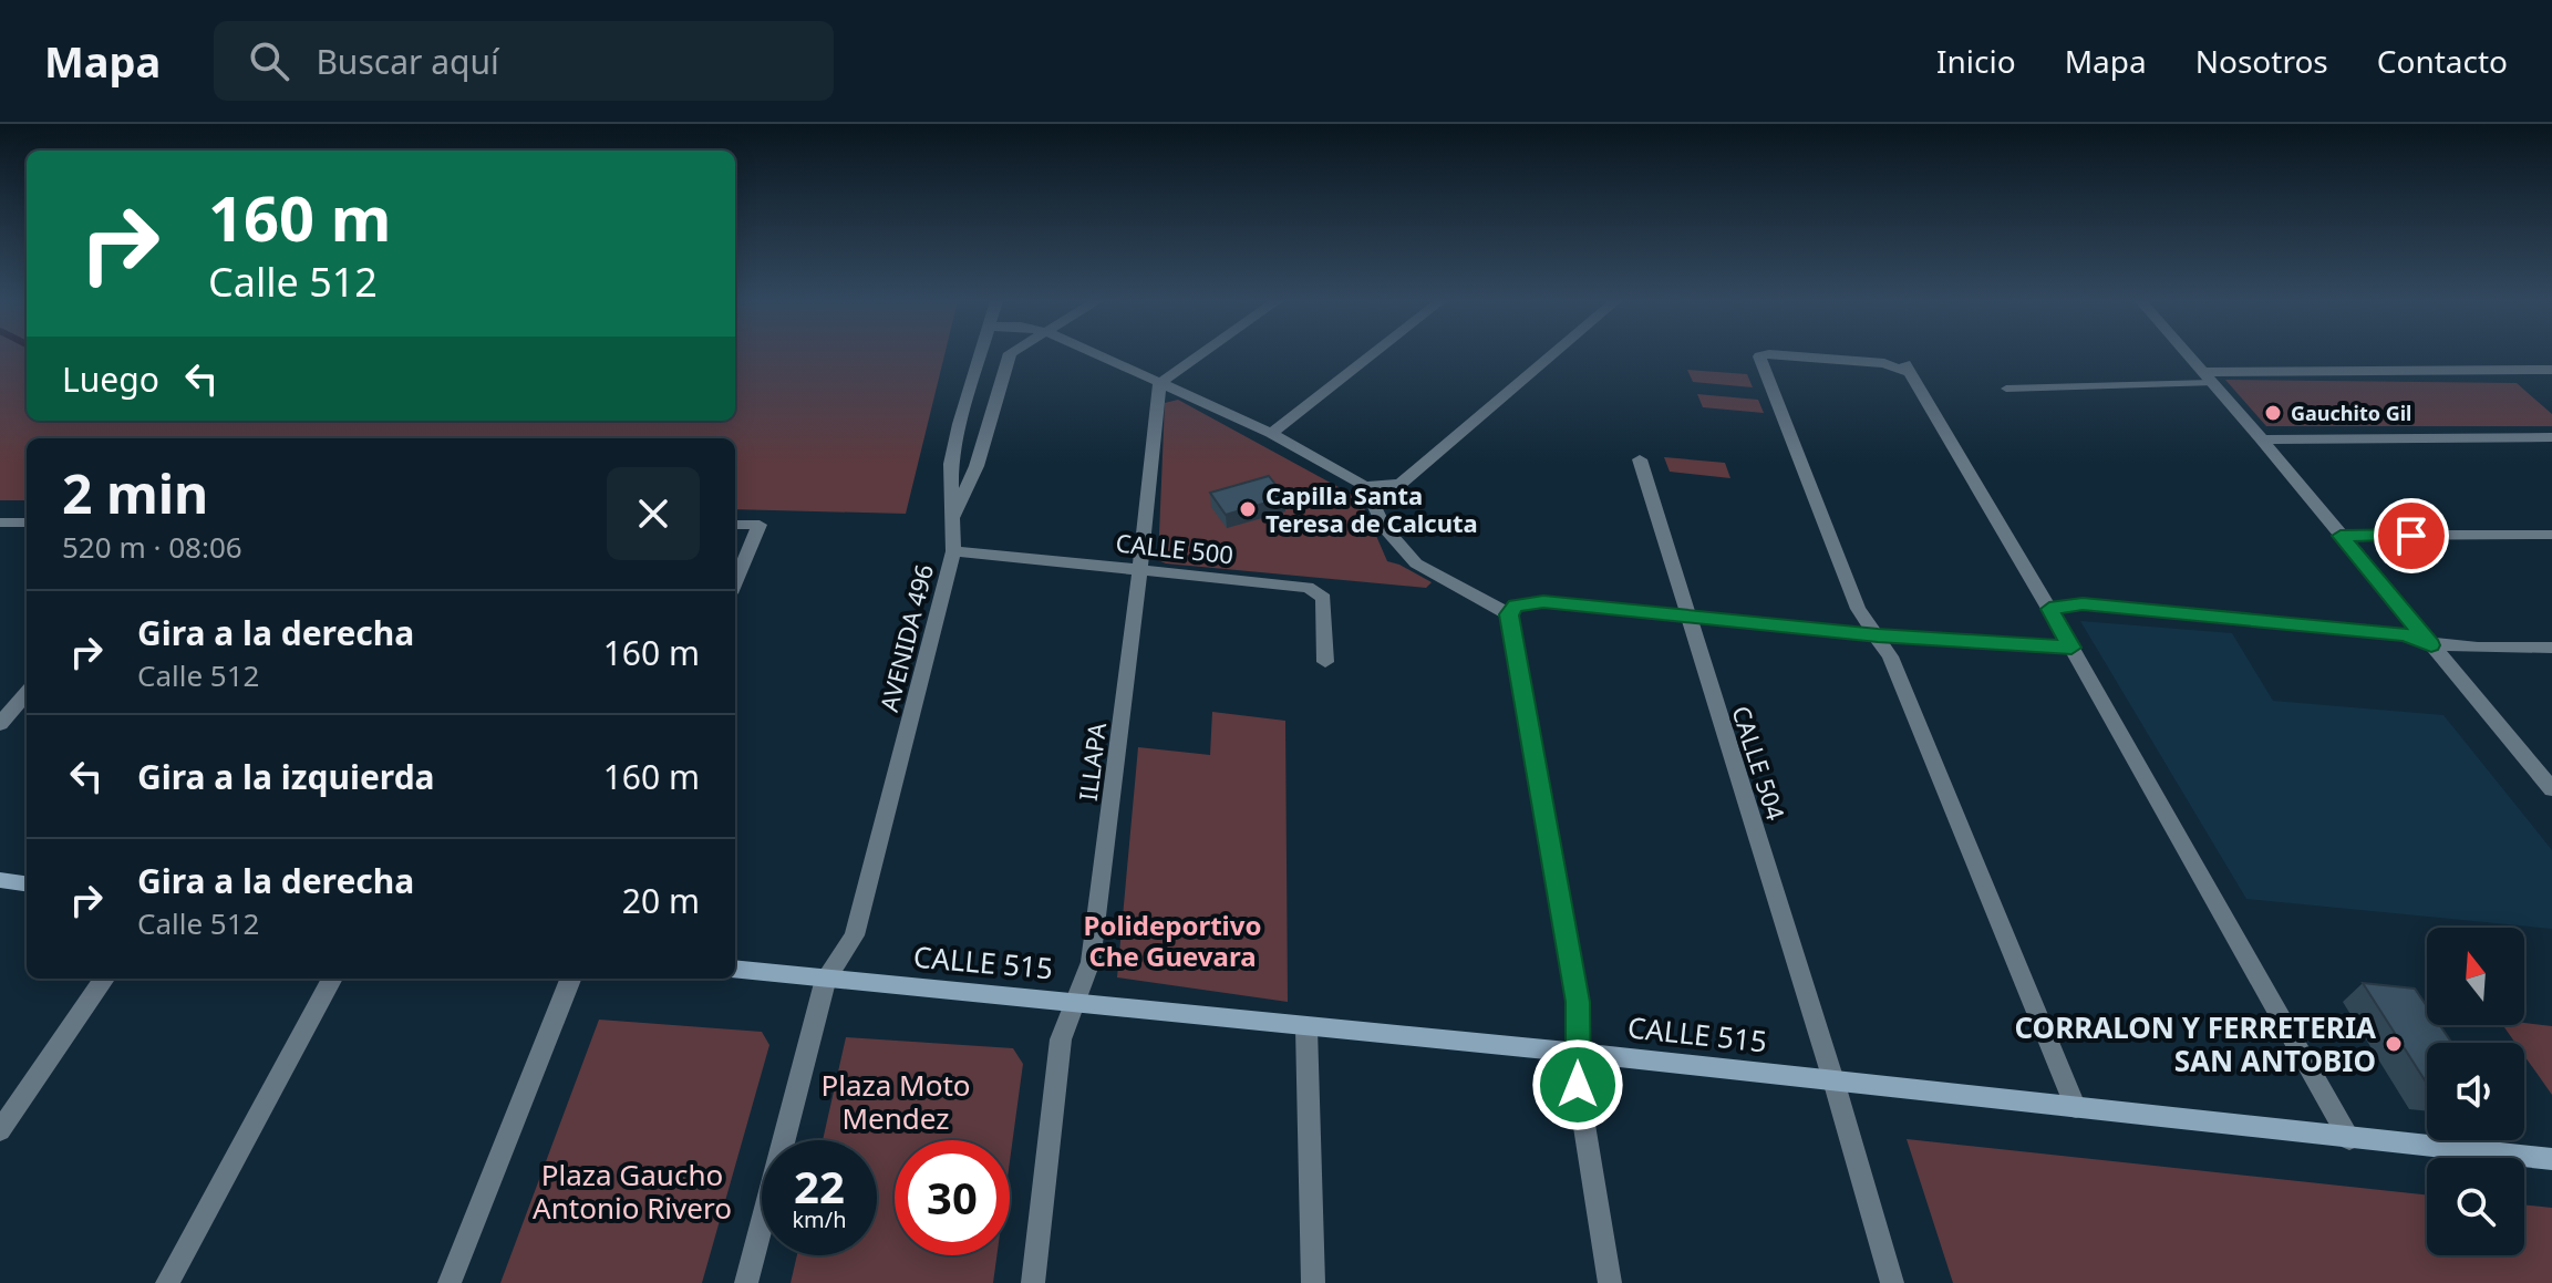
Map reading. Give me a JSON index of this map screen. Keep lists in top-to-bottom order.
{
  "streets": {
    "street": [
      "CALLE 500",
      "AVENIDA 496",
      "ILLAPA",
      "CALLE 504",
      "CALLE 515"
    ]
  },
  "crossings": [
    ["CALLE 500", "AVENIDA 496"],
    ["CALLE 500", "ILLAPA"],
    ["AVENIDA 496", "CALLE 515"],
    ["ILLAPA", "CALLE 515"],
    ["CALLE 504", "CALLE 515"]
  ],
  "districts": ["Polideportivo Che Guevara"],
  "parks": ["Plaza Moto Mendez", "Plaza Gaucho Antonio Rivero"],
  "places": ["Gauchito Gil", "Capilla Santa Teresa de Calcuta", "CORRALON Y FERRETERIA SAN ANTOBIO"],
  "north": "top",
  "page": {
    "header": "Mapa",
    "search": "Buscar aquí",
    "nav": [
      "Inicio",
      "Mapa",
      "Nosotros",
      "Contacto"
    ],
    "turn": ["160 m", "Calle 512"],
    "then": "Luego",
    "heading": ["2 min", "520 m · 08:06"],
    "list": [
      {
        "name": "Gira a la derecha",
        "note": "Calle 512",
        "value": "160 m"
      },
      {
        "name": "Gira a la izquierda",
        "value": "160 m"
      },
      {
        "name": "Gira a la derecha",
        "note": "Calle 512",
        "value": "20 m"
      }
    ],
    "speed": "22 km/h",
    "limit": "30"
  }
}
